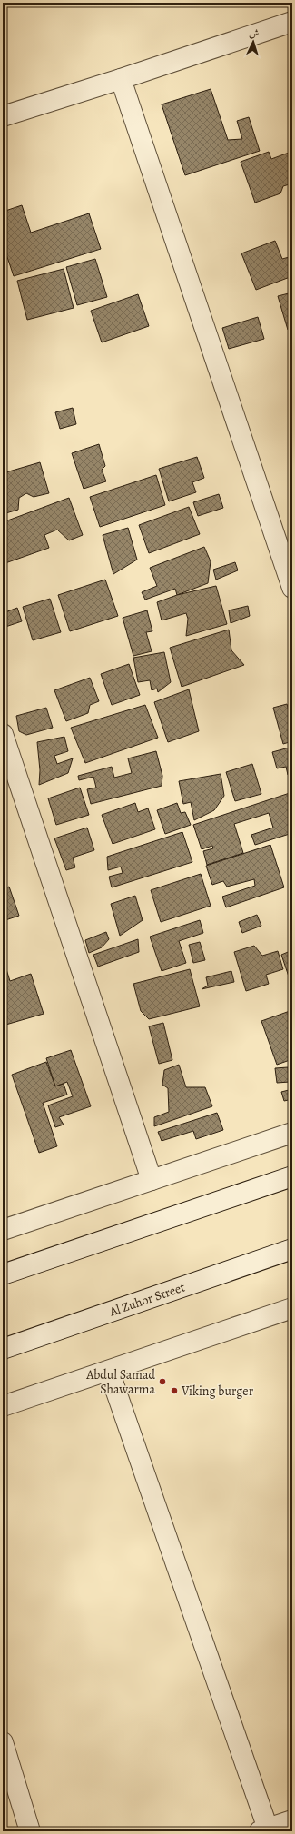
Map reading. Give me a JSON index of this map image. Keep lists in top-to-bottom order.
{
  "streets": {
    "street": ["Al Zuhor Street"]
  },
  "places": ["Abdul Samad Shawarma", "Viking burger"],
  "north": "top"
}
